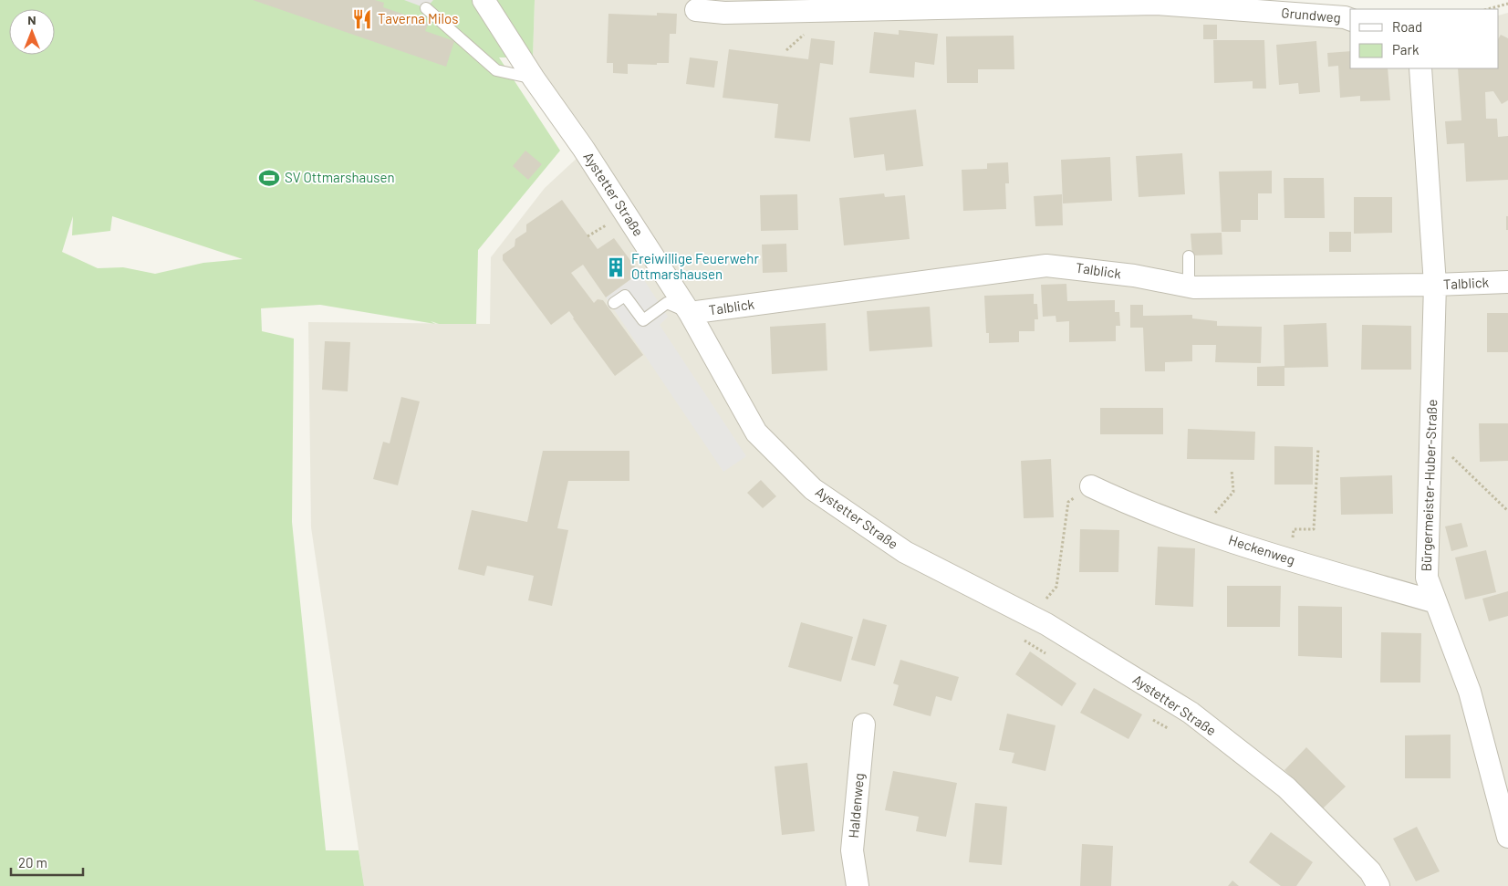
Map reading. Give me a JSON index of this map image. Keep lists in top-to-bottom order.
{
  "streets": {
    "street": [
      "Grundweg",
      "Aystetter Straße",
      "Talblick",
      "Bürgermeister-Huber-Straße",
      "Heckenweg",
      "Haldenweg"
    ]
  },
  "crossings": [
    ["Aystetter Straße", "Talblick"],
    ["Talblick", "Bürgermeister-Huber-Straße"],
    ["Bürgermeister-Huber-Straße", "Heckenweg"]
  ],
  "places": {
    "restaurant": ["Taverna Milos"],
    "sports": ["SV Ottmarshausen"],
    "building": ["Freiwillige Feuerwehr Ottmarshausen"]
  },
  "legend": ["Road", "Park"],
  "scale_bar": "20 m",
  "north": "top"
}
